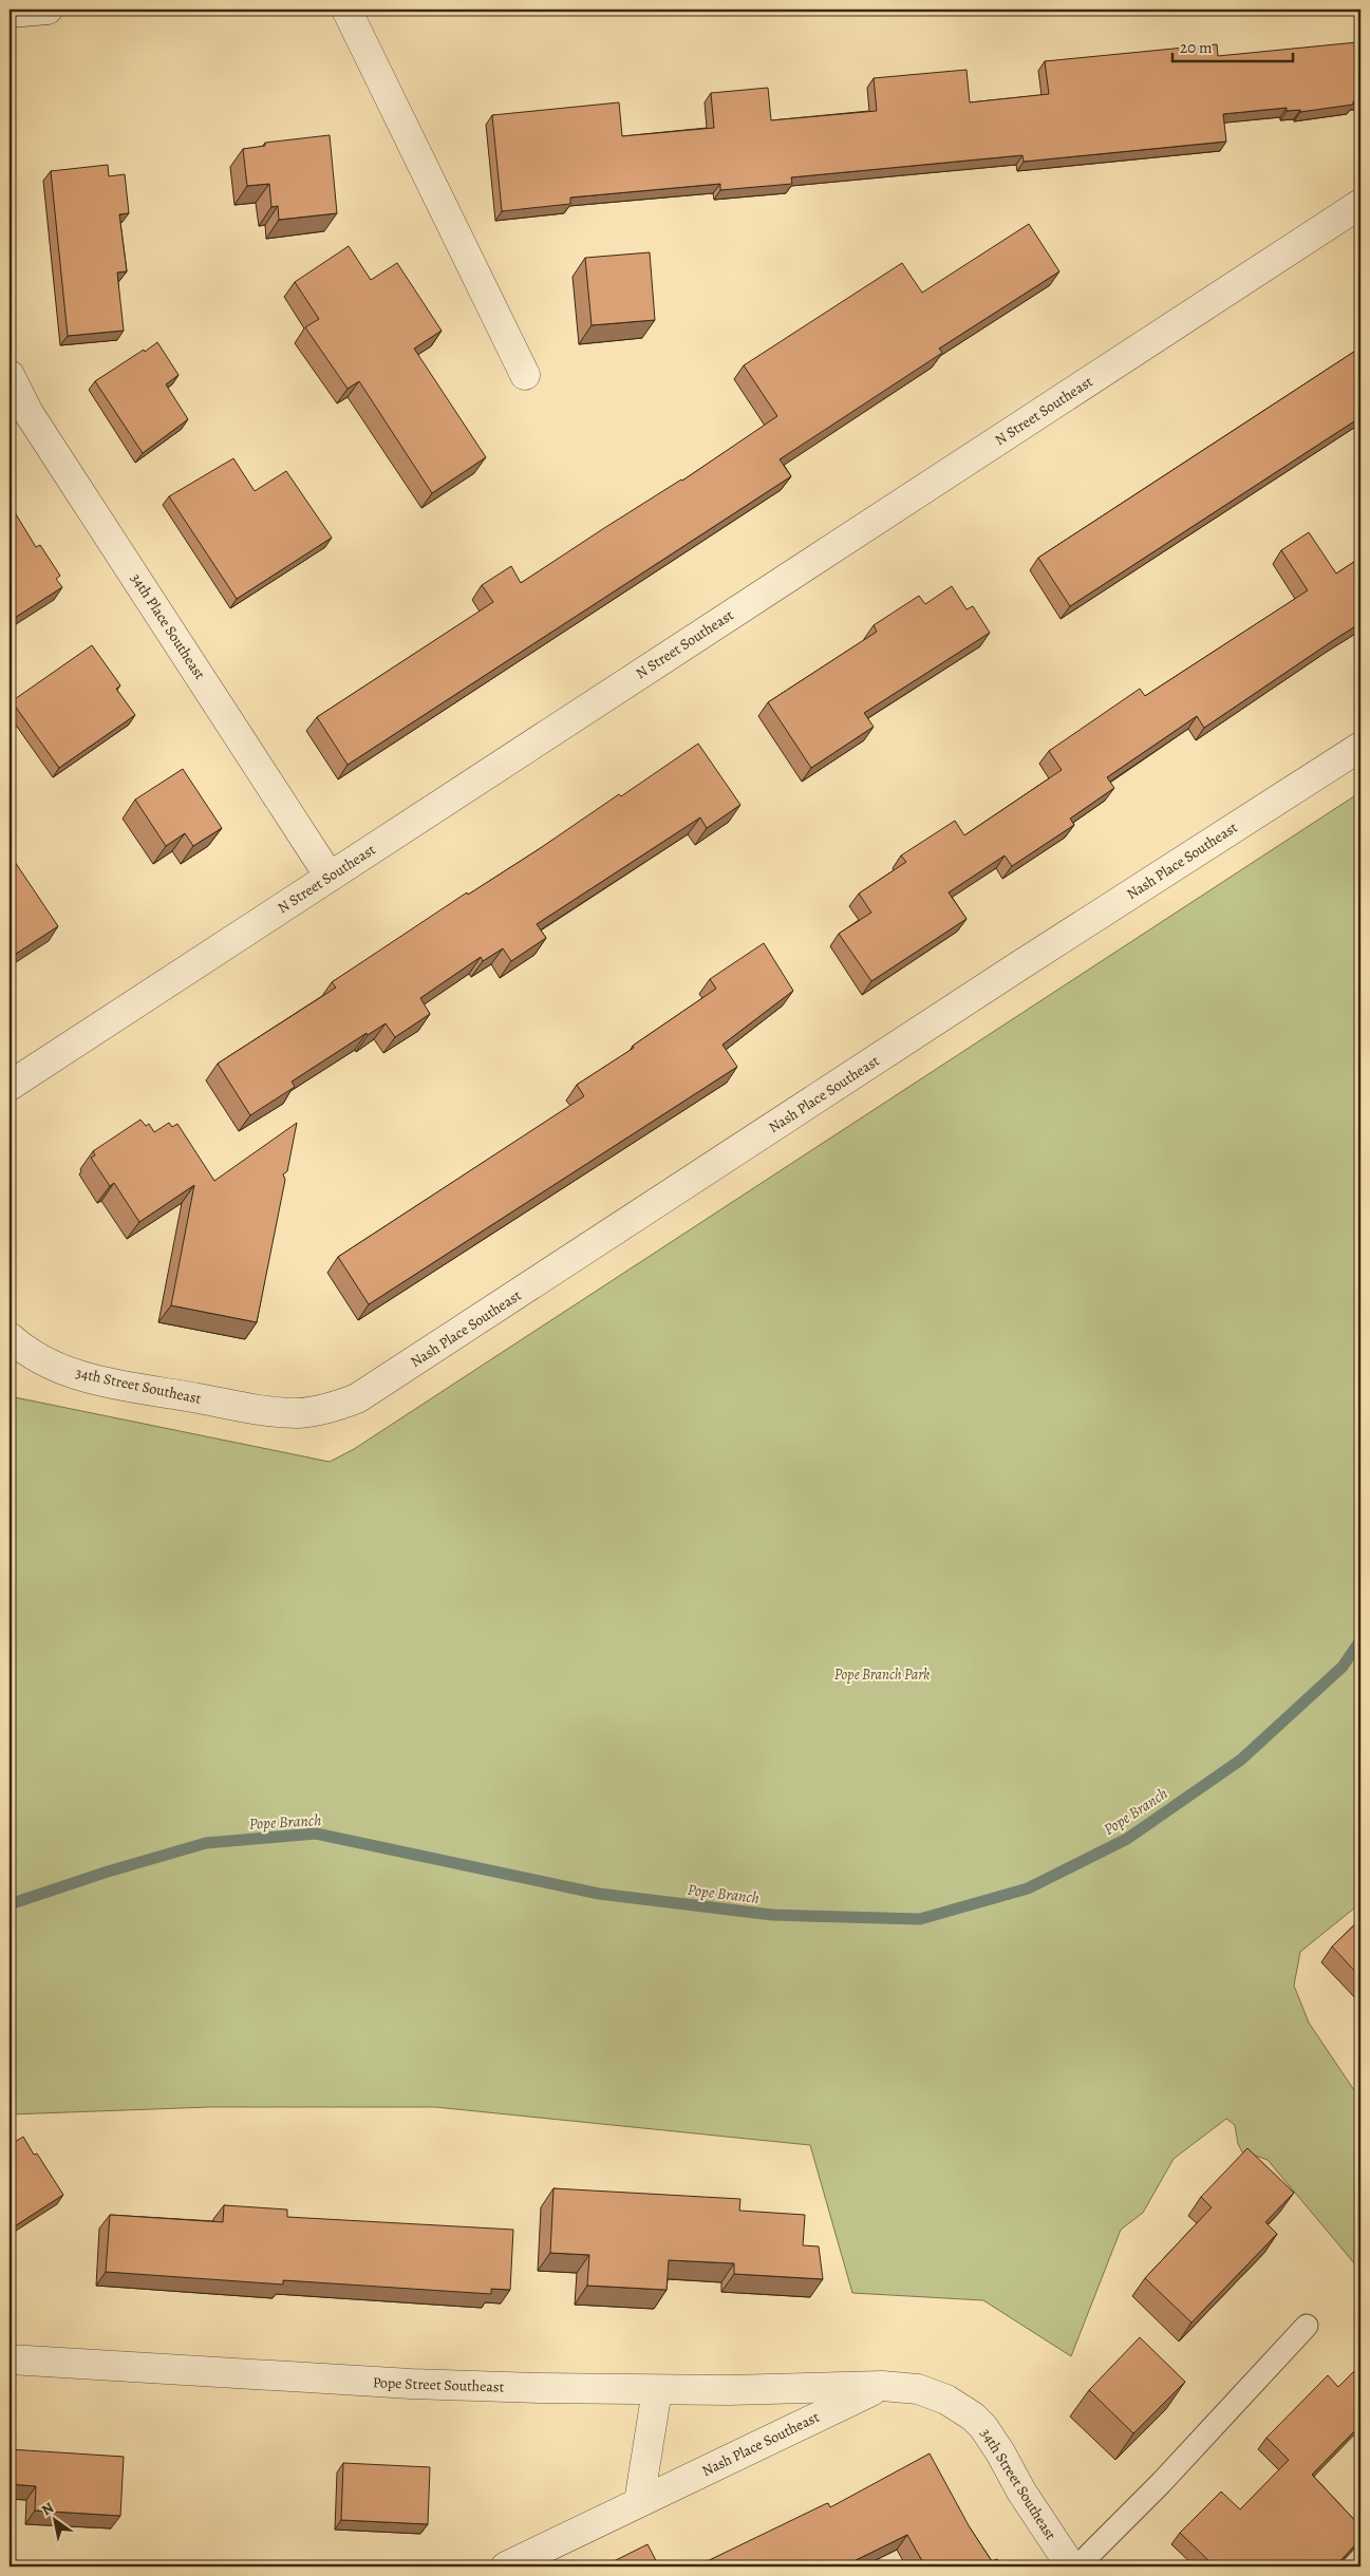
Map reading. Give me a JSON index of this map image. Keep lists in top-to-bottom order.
{
  "streets": {
    "street": [
      "N Street Southeast",
      "34th Place Southeast",
      "Nash Place Southeast",
      "34th Street Southeast",
      "Pope Street Southeast"
    ]
  },
  "crossings": [
    ["N Street Southeast", "34th Place Southeast"],
    ["Nash Place Southeast", "34th Street Southeast"],
    ["Nash Place Southeast", "Pope Street Southeast"],
    ["34th Street Southeast", "Pope Street Southeast"]
  ],
  "water": ["Pope Branch"],
  "parks": ["Pope Branch Park"],
  "scale_bar": "20 m",
  "north": "top left"
}
